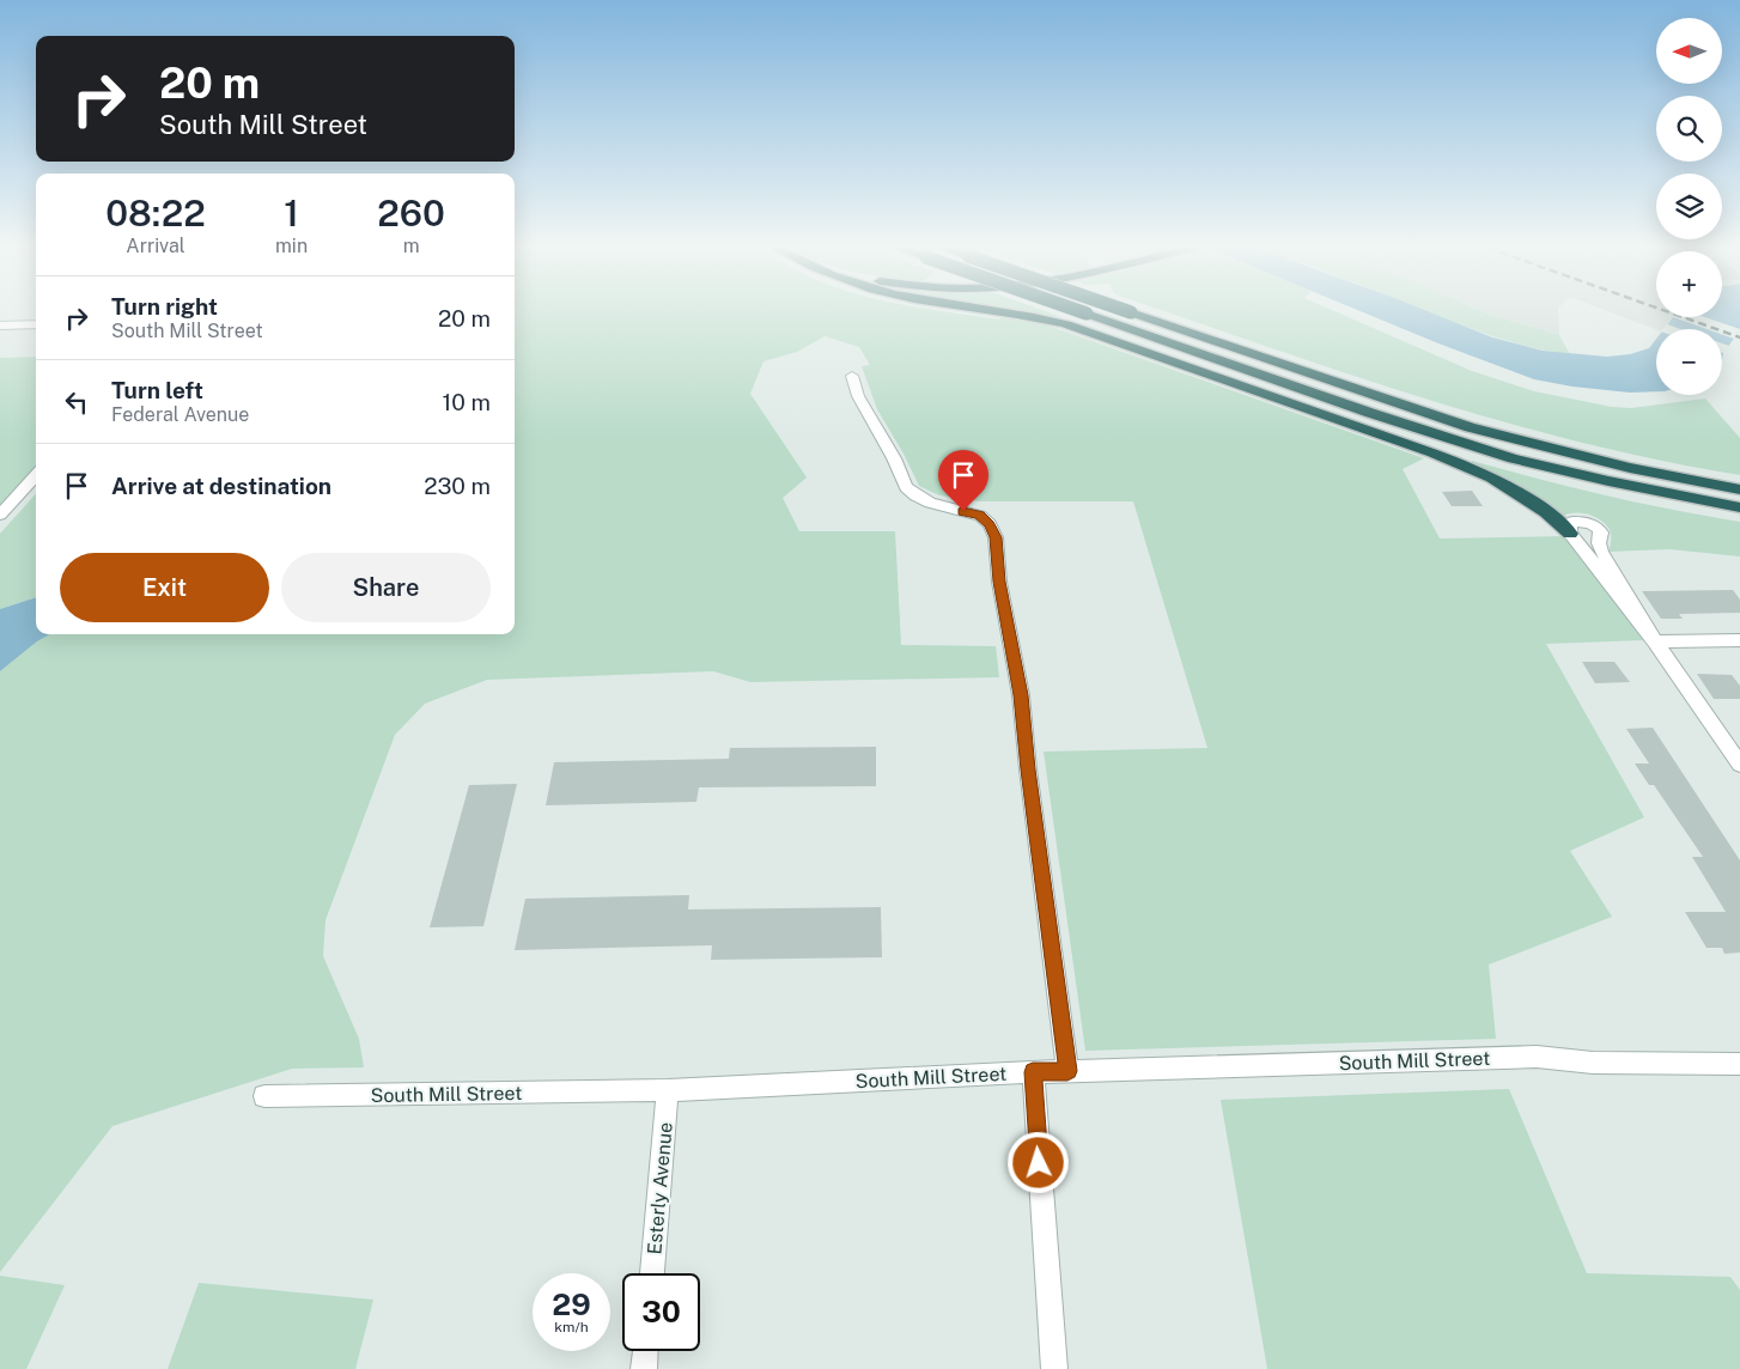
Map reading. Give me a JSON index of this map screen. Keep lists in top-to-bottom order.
{
  "streets": {
    "street": ["South Mill Street", "Esterly Avenue"]
  },
  "crossings": [
    ["South Mill Street", "Esterly Avenue"]
  ],
  "north": "left",
  "page": {
    "map_buttons": ["+", "−"],
    "turn": ["20 m", "South Mill Street"],
    "eta": [
      "08:22",
      "Arrival",
      "1",
      "min",
      "260",
      "m"
    ],
    "list": [
      {
        "name": "Turn right",
        "note": "South Mill Street",
        "value": "20 m"
      },
      {
        "name": "Turn left",
        "note": "Federal Avenue",
        "value": "10 m"
      },
      {
        "name": "Arrive at destination",
        "value": "230 m"
      }
    ],
    "buttons": ["Exit", "Share"],
    "speed": "29 km/h",
    "limit": "30"
  }
}
